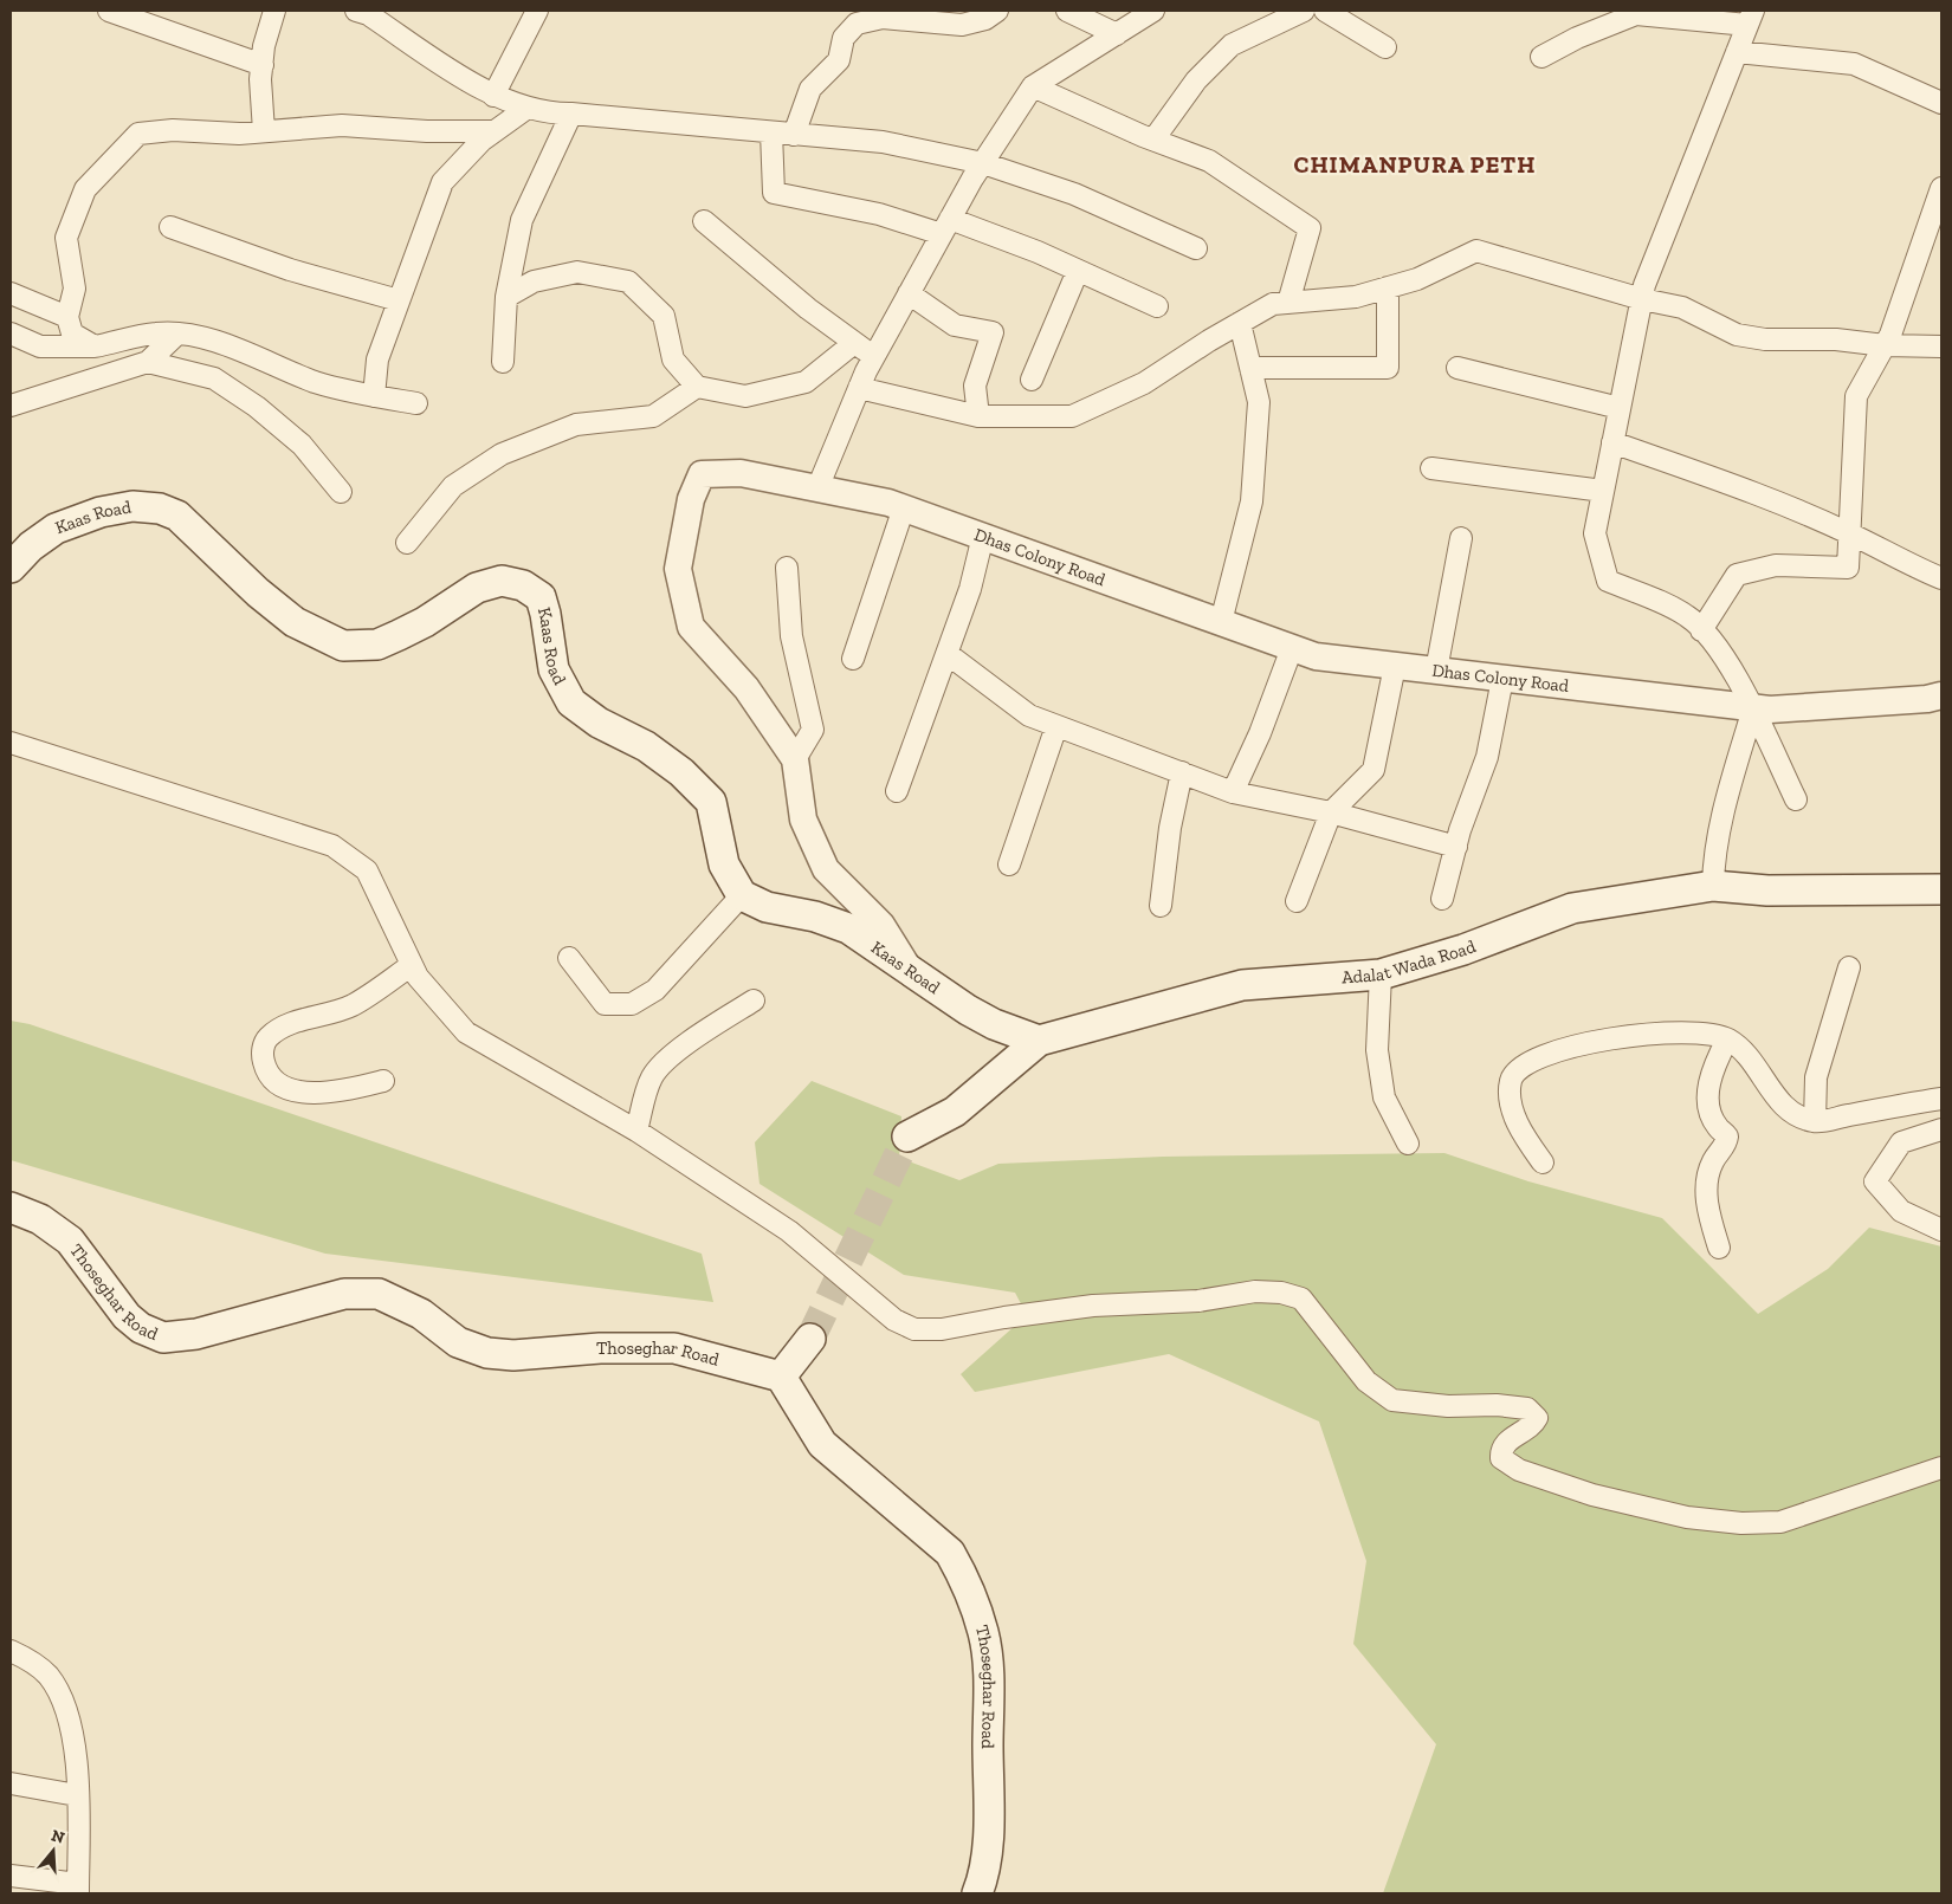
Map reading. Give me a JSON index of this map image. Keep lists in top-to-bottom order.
{
  "streets": {
    "main road": ["Kaas Road", "Adalat Wada Road", "Thoseghar Road"],
    "street": ["Dhas Colony Road"]
  },
  "crossings": [
    ["Kaas Road", "Dhas Colony Road"],
    ["Kaas Road", "Adalat Wada Road"]
  ],
  "districts": ["CHIMANPURA PETH"],
  "north": "top"
}
